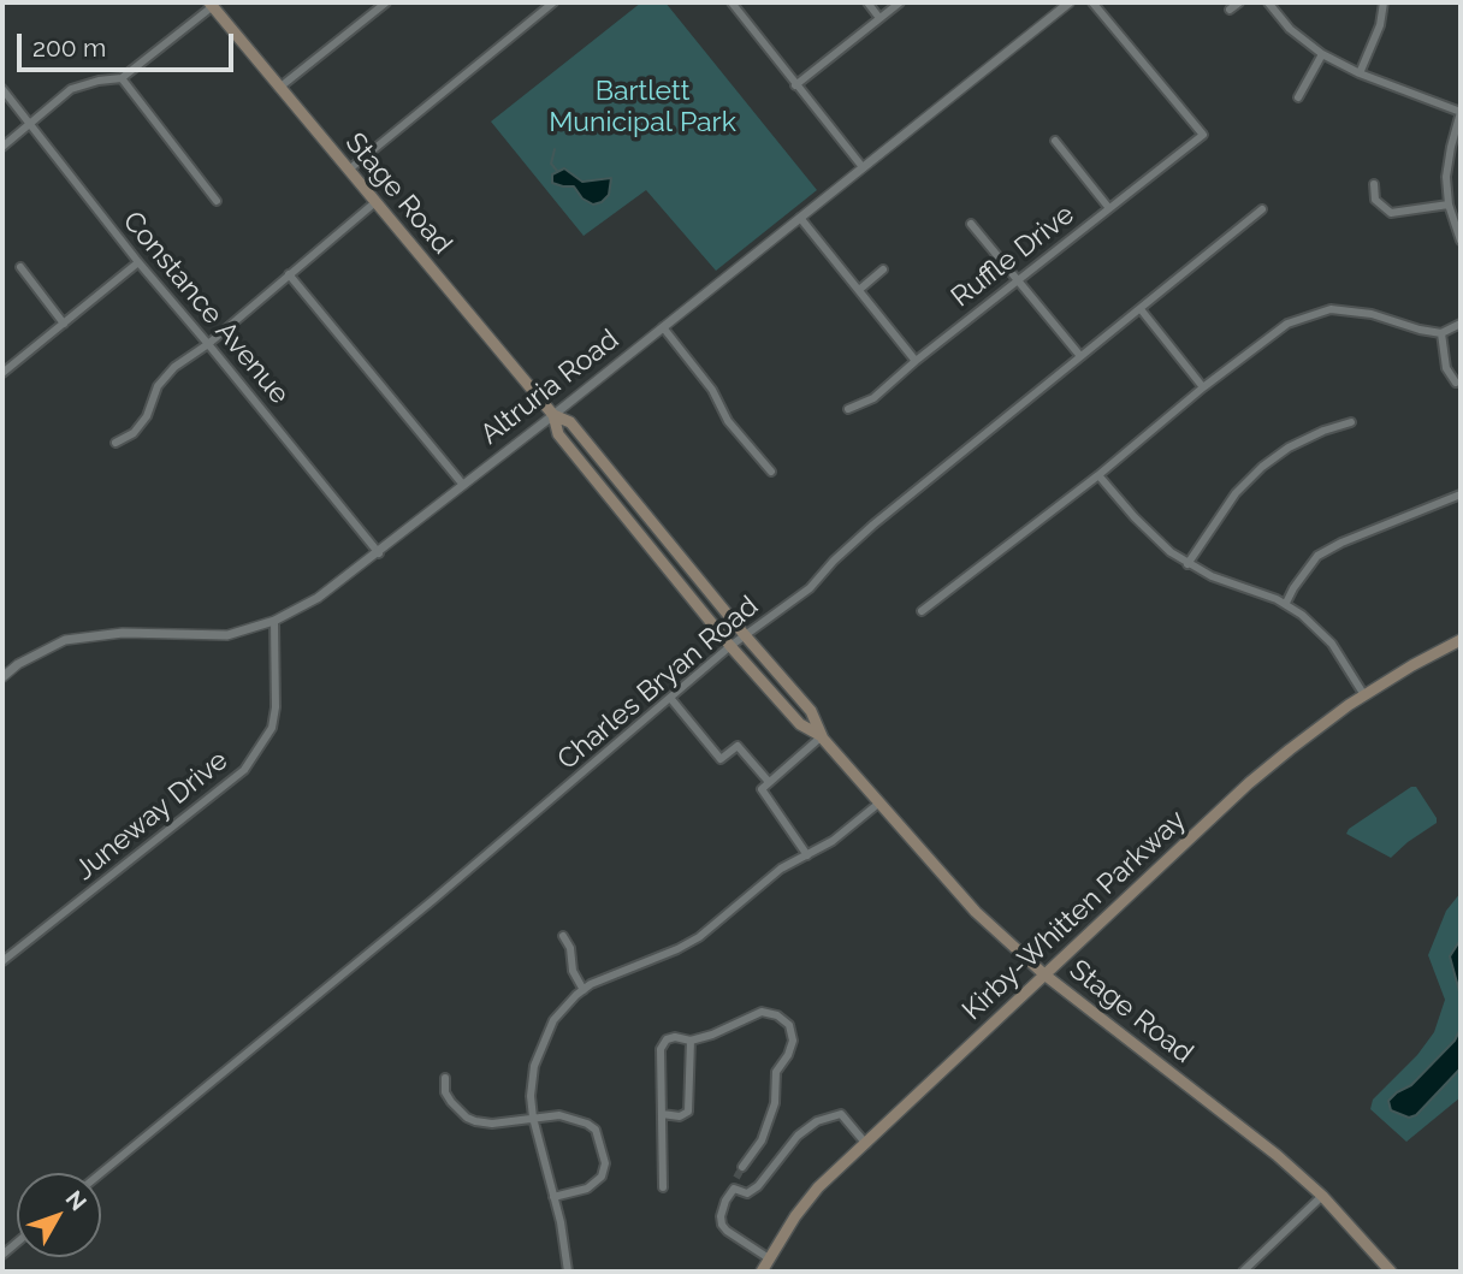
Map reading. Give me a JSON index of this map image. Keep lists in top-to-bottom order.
{
  "streets": {
    "main road": ["Stage Road", "Kirby-Whitten Parkway"],
    "street": [
      "Ruffle Drive",
      "Constance Avenue",
      "Altruria Road",
      "Charles Bryan Road",
      "Juneway Drive"
    ]
  },
  "crossings": [
    ["Stage Road", "Altruria Road"],
    ["Stage Road", "Charles Bryan Road"],
    ["Stage Road", "Kirby-Whitten Parkway"],
    ["Constance Avenue", "Altruria Road"],
    ["Altruria Road", "Juneway Drive"]
  ],
  "parks": ["Bartlett Municipal Park"],
  "scale_bar": "200 m",
  "north": "top right"
}
